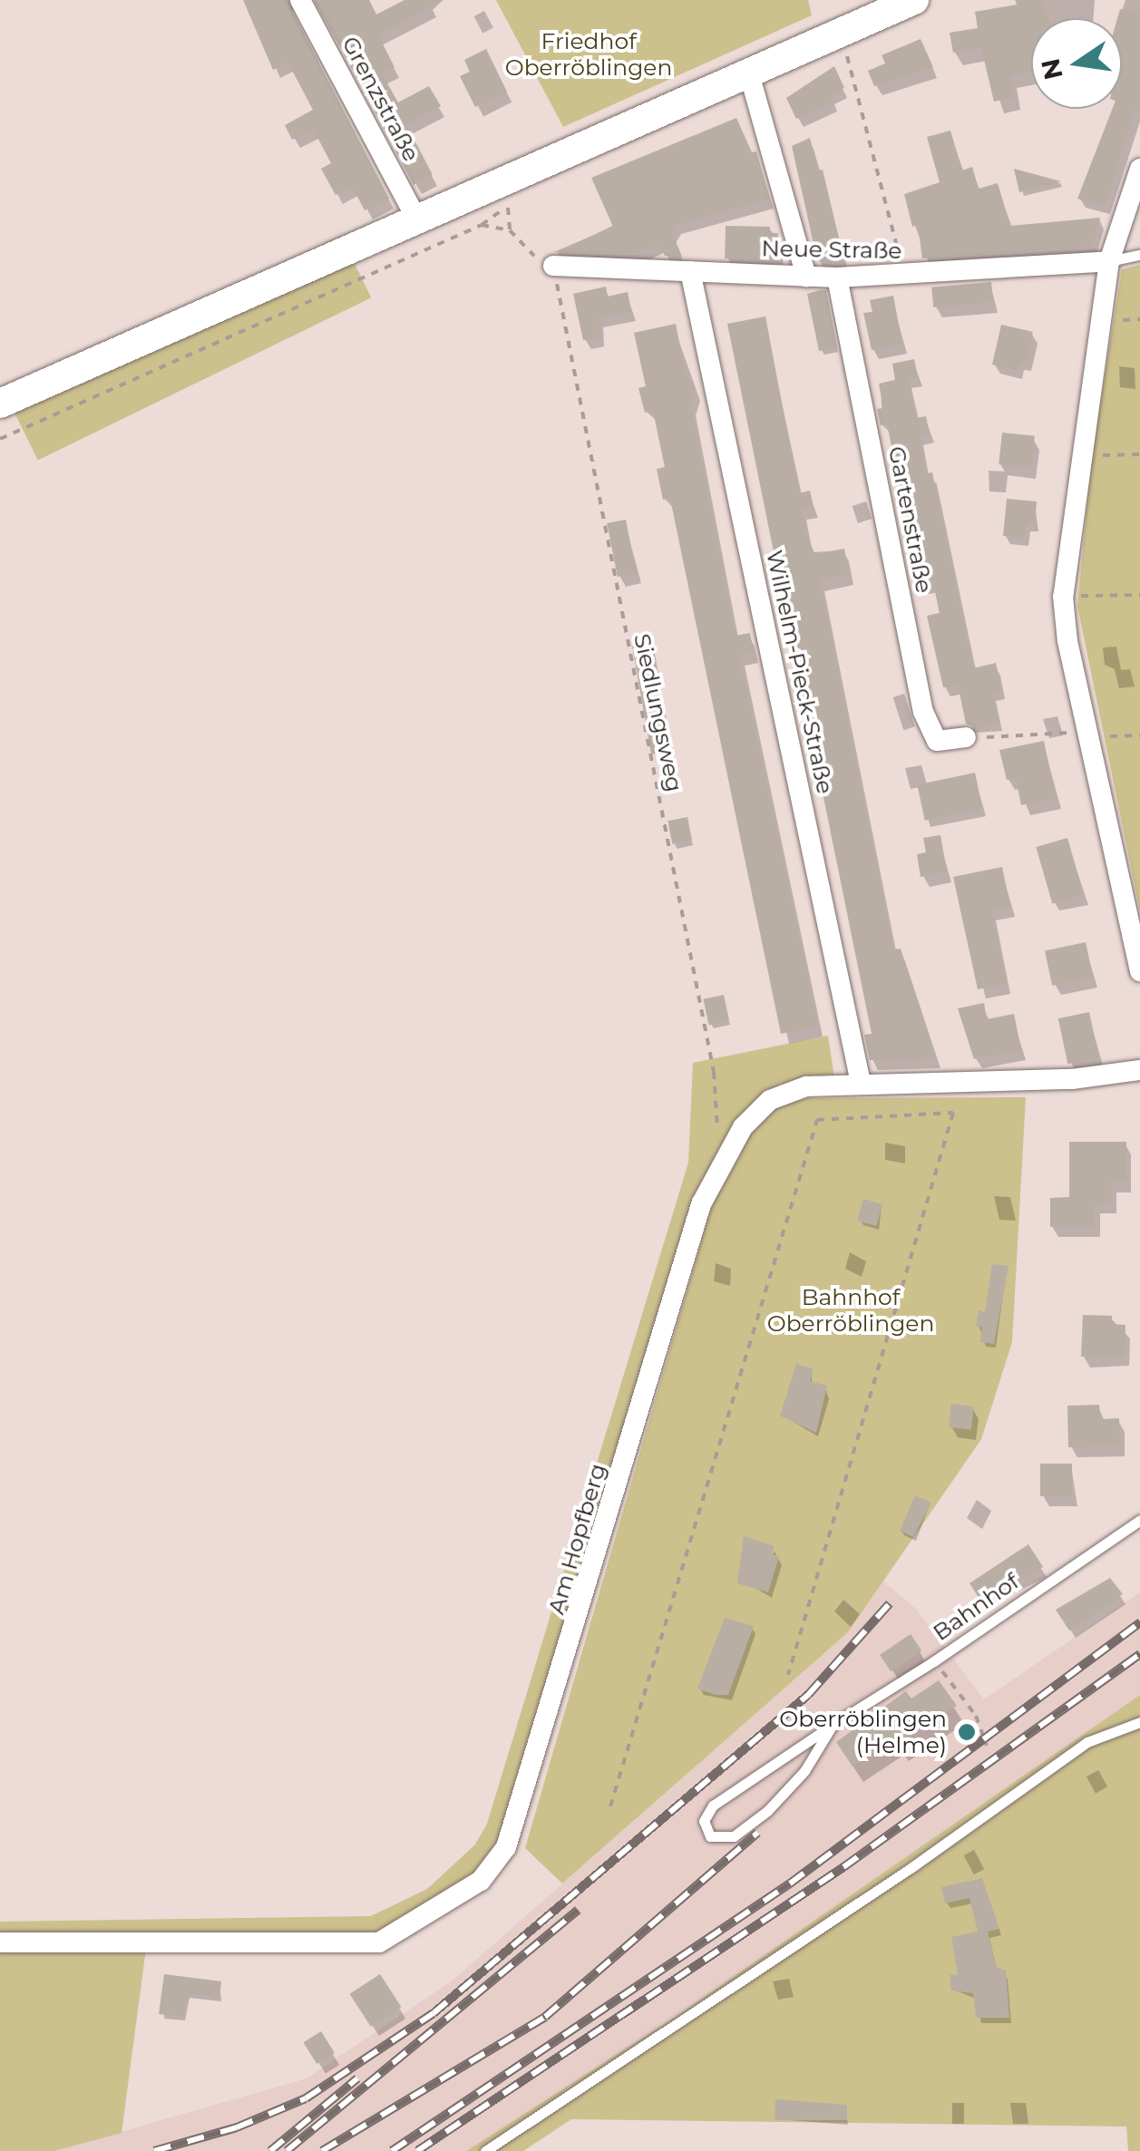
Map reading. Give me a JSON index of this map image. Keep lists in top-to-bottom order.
{
  "streets": {
    "street": [
      "Grenzstraße",
      "Neue Straße",
      "Gartenstraße",
      "Wilhelm-Pieck-Straße",
      "Am Hopfberg"
    ],
    "lane": ["Bahnhof"],
    "path": ["Siedlungsweg"]
  },
  "crossings": [
    ["Neue Straße", "Gartenstraße"],
    ["Neue Straße", "Wilhelm-Pieck-Straße"],
    ["Neue Straße", "Siedlungsweg"],
    ["Wilhelm-Pieck-Straße", "Am Hopfberg"],
    ["Siedlungsweg", "Am Hopfberg"]
  ],
  "parks": ["Friedhof Oberröblingen", "Bahnhof Oberröblingen"],
  "places": ["Oberröblingen (Helme)"],
  "north": "left"
}
